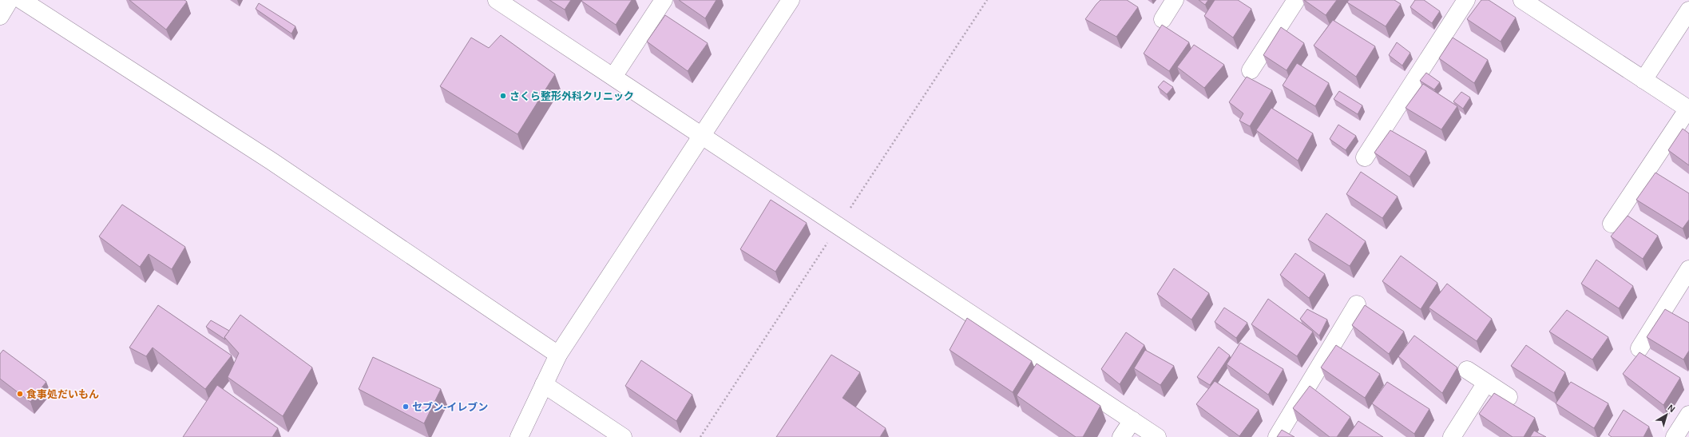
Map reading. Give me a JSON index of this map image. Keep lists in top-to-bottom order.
{
  "places": ["さくら整形外科クリニック", "食事処だいもん", "セブン-イレブン"],
  "north": "top right"
}
